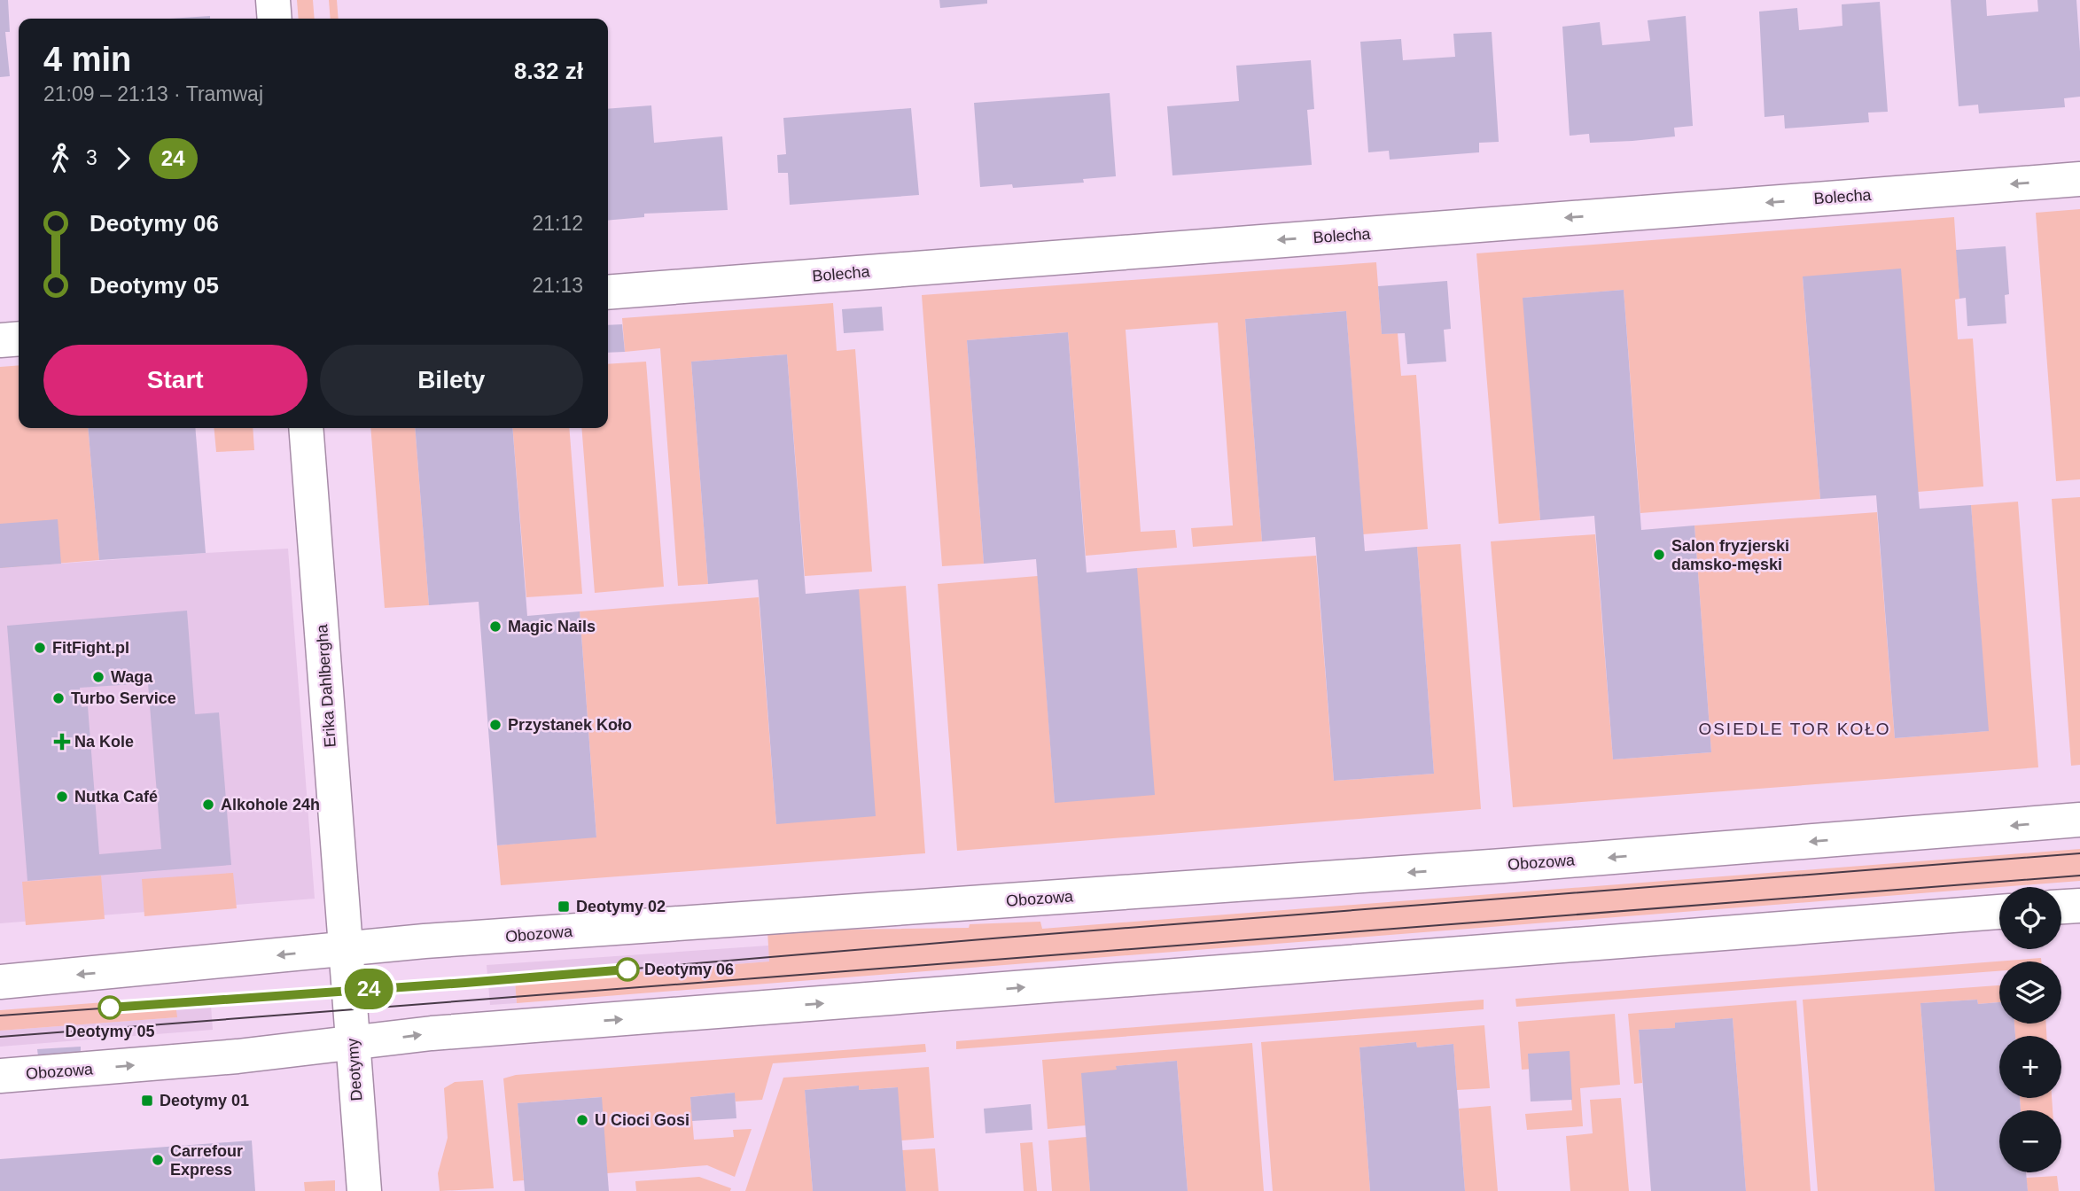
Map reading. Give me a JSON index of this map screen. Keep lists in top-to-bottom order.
{
  "streets": {
    "street": [
      "Bolecha",
      "Erika Dahlbergha",
      "Obozowa",
      "Deotymy"
    ]
  },
  "crossings": [
    ["Erika Dahlbergha", "Obozowa"],
    ["Erika Dahlbergha", "Deotymy"],
    ["Obozowa", "Deotymy"]
  ],
  "one_way": ["Bolecha"],
  "districts": ["OSIEDLE TOR KOŁO"],
  "places": {
    "other": [
      "Salon fryzjerski damsko-męski",
      "Magic Nails",
      "FitFight.pl",
      "Waga",
      "Turbo Service",
      "Przystanek Koło",
      "Nutka Café",
      "Alkohole 24h",
      "Deotymy 06",
      "Deotymy 05",
      "U Cioci Gosi",
      "Carrefour Express"
    ],
    "health": ["Na Kole"],
    "transit": ["Deotymy 02", "Deotymy 01"]
  },
  "lines": ["tram line 24"],
  "page": {
    "on_map": "24",
    "heading": ["4 min", "21:09 – 21:13 · Tramwaj", "8.32 zł"],
    "legs": ["3", "24"],
    "list": [
      {
        "name": "Deotymy 06",
        "value": "21:12"
      },
      {
        "name": "Deotymy 05",
        "value": "21:13"
      }
    ],
    "buttons": ["Start", "Bilety"],
    "map_buttons": ["+", "−"]
  }
}
